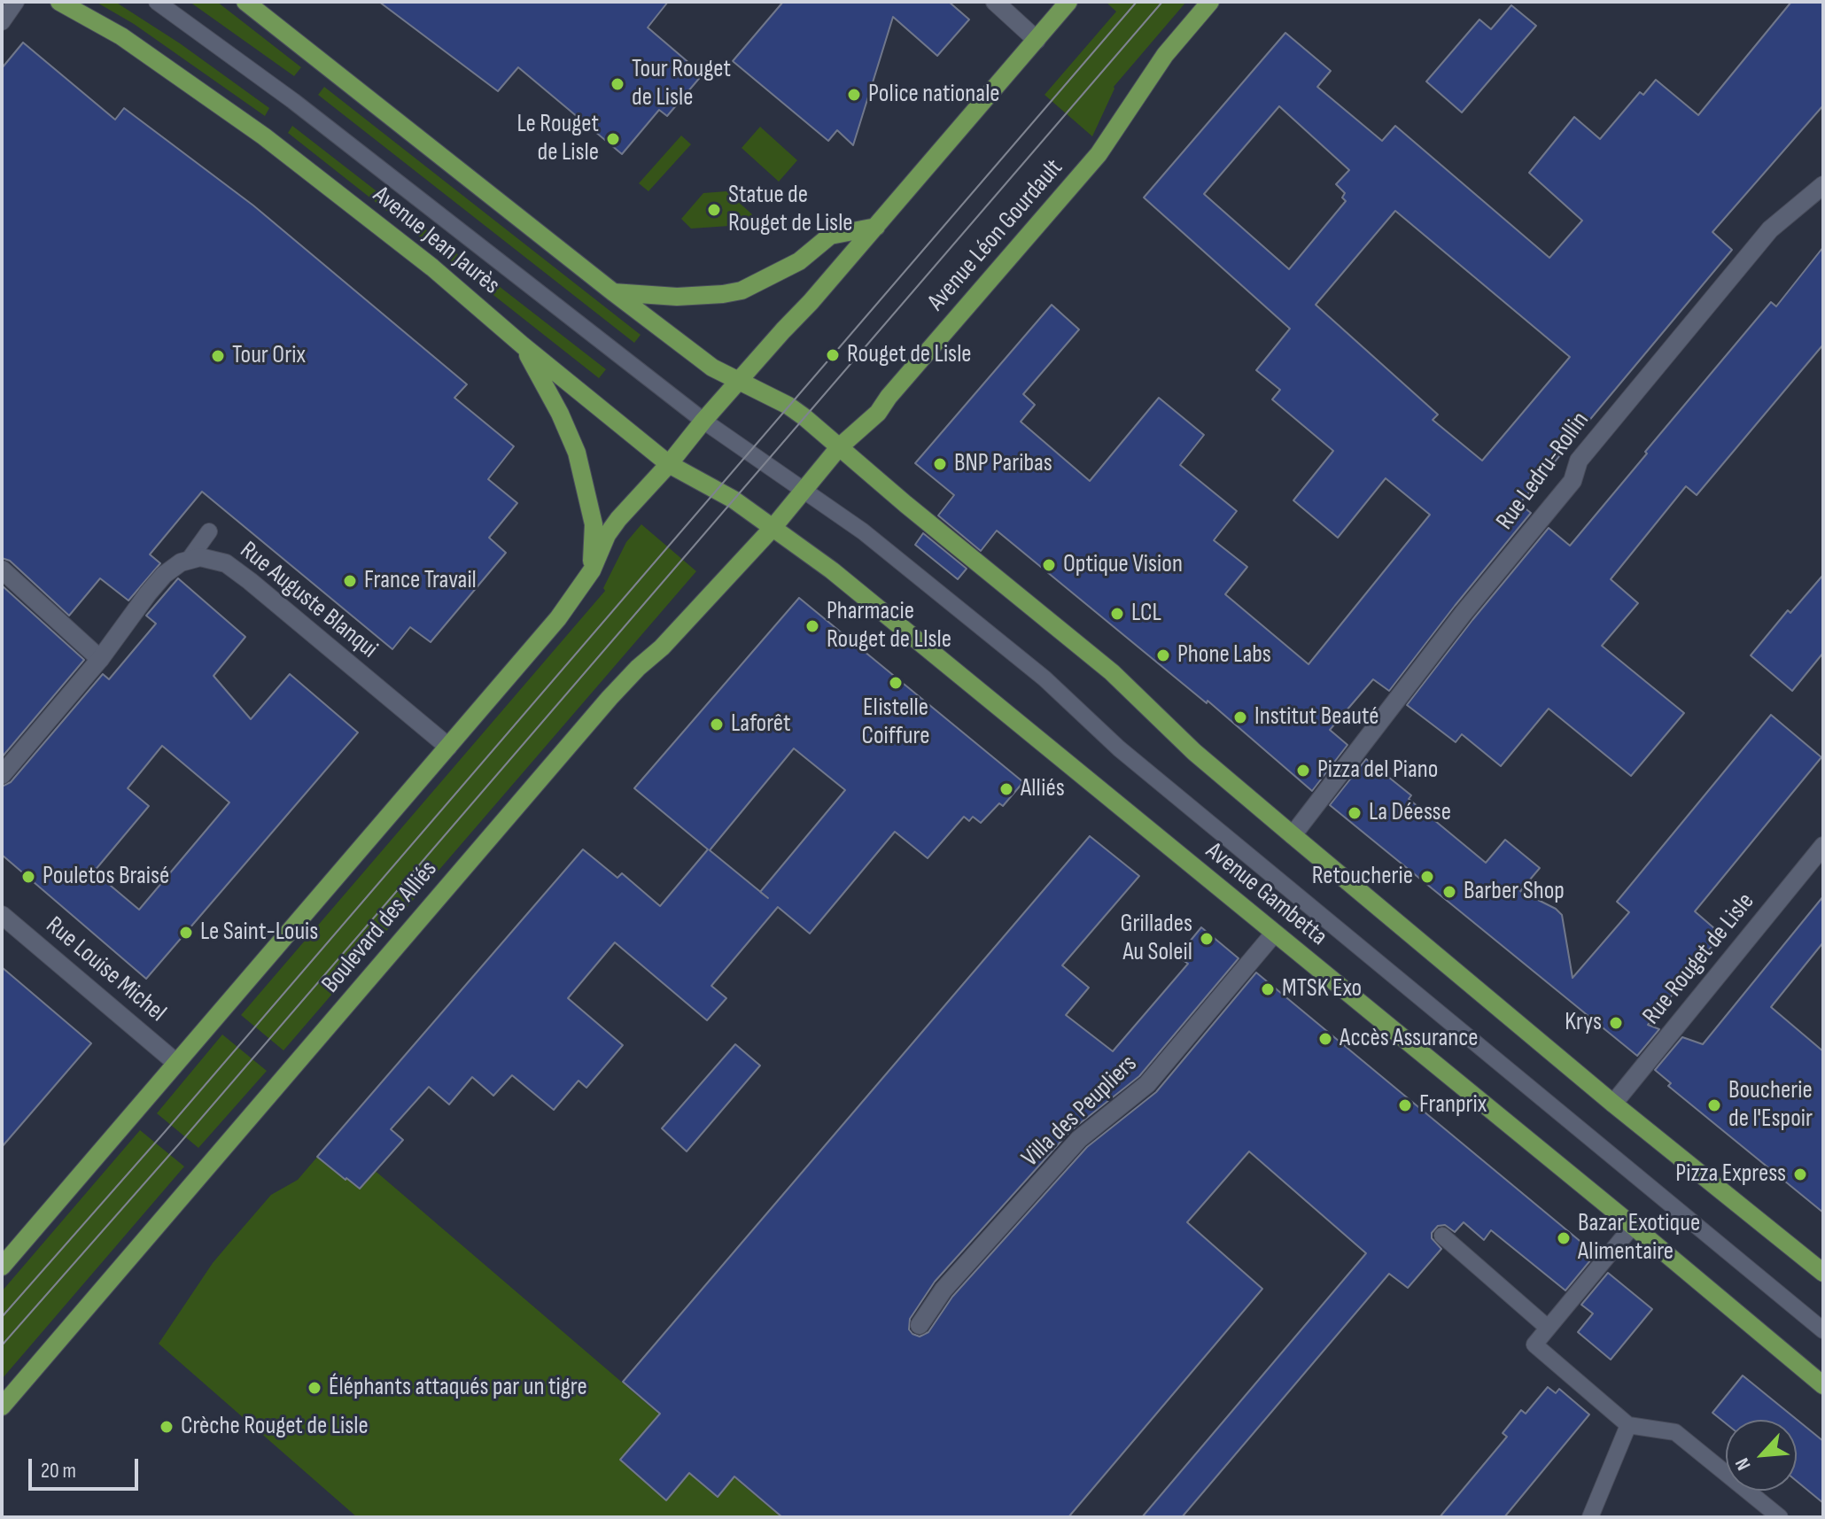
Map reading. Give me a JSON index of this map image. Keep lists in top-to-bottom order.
{
  "streets": {
    "main road": [
      "Avenue Léon Gourdault",
      "Avenue Jean Jaurès",
      "Avenue Gambetta",
      "Boulevard des Alliés"
    ],
    "street": [
      "Rue Ledru-Rollin",
      "Rue Auguste Blanqui",
      "Rue Rouget de Lisle",
      "Rue Louise Michel",
      "Villa des Peupliers"
    ]
  },
  "crossings": [
    ["Avenue Léon Gourdault", "Avenue Jean Jaurès"],
    ["Avenue Léon Gourdault", "Avenue Gambetta"],
    ["Avenue Léon Gourdault", "Boulevard des Alliés"],
    ["Avenue Jean Jaurès", "Avenue Gambetta"],
    ["Avenue Jean Jaurès", "Boulevard des Alliés"],
    ["Avenue Gambetta", "Boulevard des Alliés"],
    ["Avenue Gambetta", "Villa des Peupliers"]
  ],
  "places": [
    "Tour Rouget de Lisle",
    "Police nationale",
    "Le Rouget de Lisle",
    "Statue de Rouget de Lisle",
    "Rouget de Lisle",
    "Tour Orix",
    "BNP Paribas",
    "Optique Vision",
    "France Travail",
    "LCL",
    "Pharmacie Rouget de LIsle",
    "Phone Labs",
    "Elistelle Coiffure",
    "Institut Beauté",
    "Laforêt",
    "Pizza del Piano",
    "Alliés",
    "La Déesse",
    "Pouletos Braisé",
    "Retoucherie",
    "Barber Shop",
    "Le Saint-Louis",
    "Grillades Au Soleil",
    "MTSK Exo",
    "Krys",
    "Accès Assurance",
    "Franprix",
    "Boucherie de l'Espoir",
    "Pizza Express",
    "Bazar Exotique Alimentaire",
    "Éléphants attaqués par un tigre",
    "Crèche Rouget de Lisle"
  ],
  "scale_bar": "20 m",
  "north": "bottom left"
}
